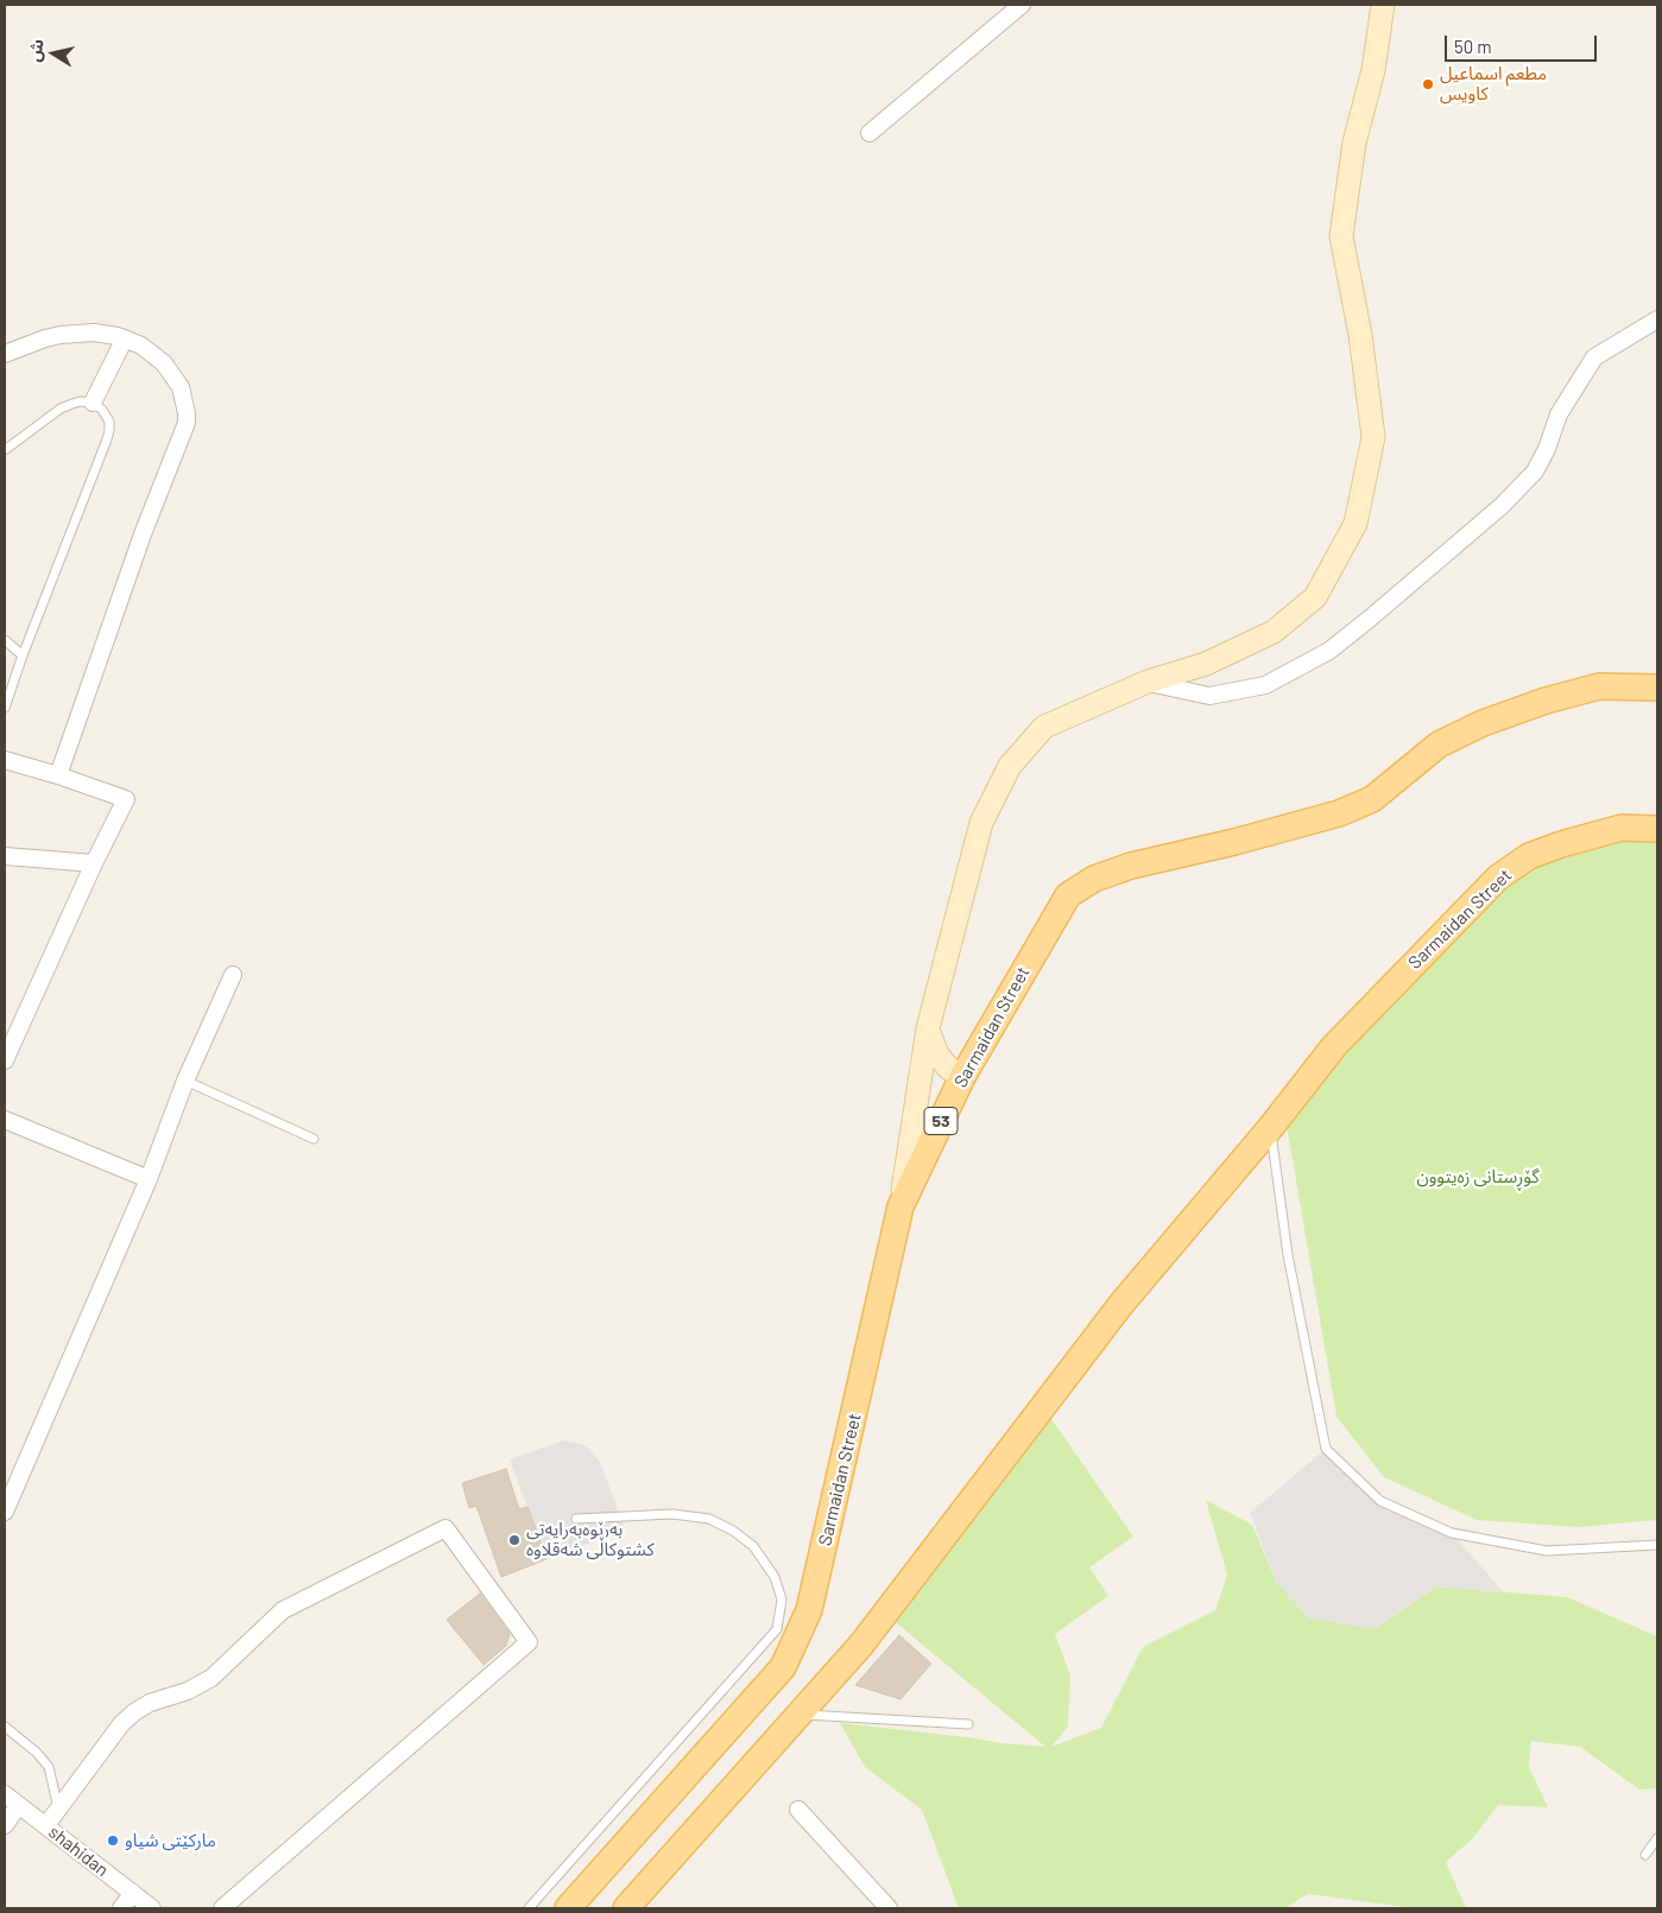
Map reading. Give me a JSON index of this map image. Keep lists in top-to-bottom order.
{
  "streets": {
    "main road": ["Sarmaidan Street", "53"],
    "street": ["shahidan"]
  },
  "parks": ["گۆڕستانی زەیتوون"],
  "places": ["مطعم اسماعیل کاویس", "بەڕێوەبەرایەتی کشتوکاڵی شەقلاوە", "مارکێتی شیاو"],
  "scale_bar": "50 m",
  "north": "left"
}
